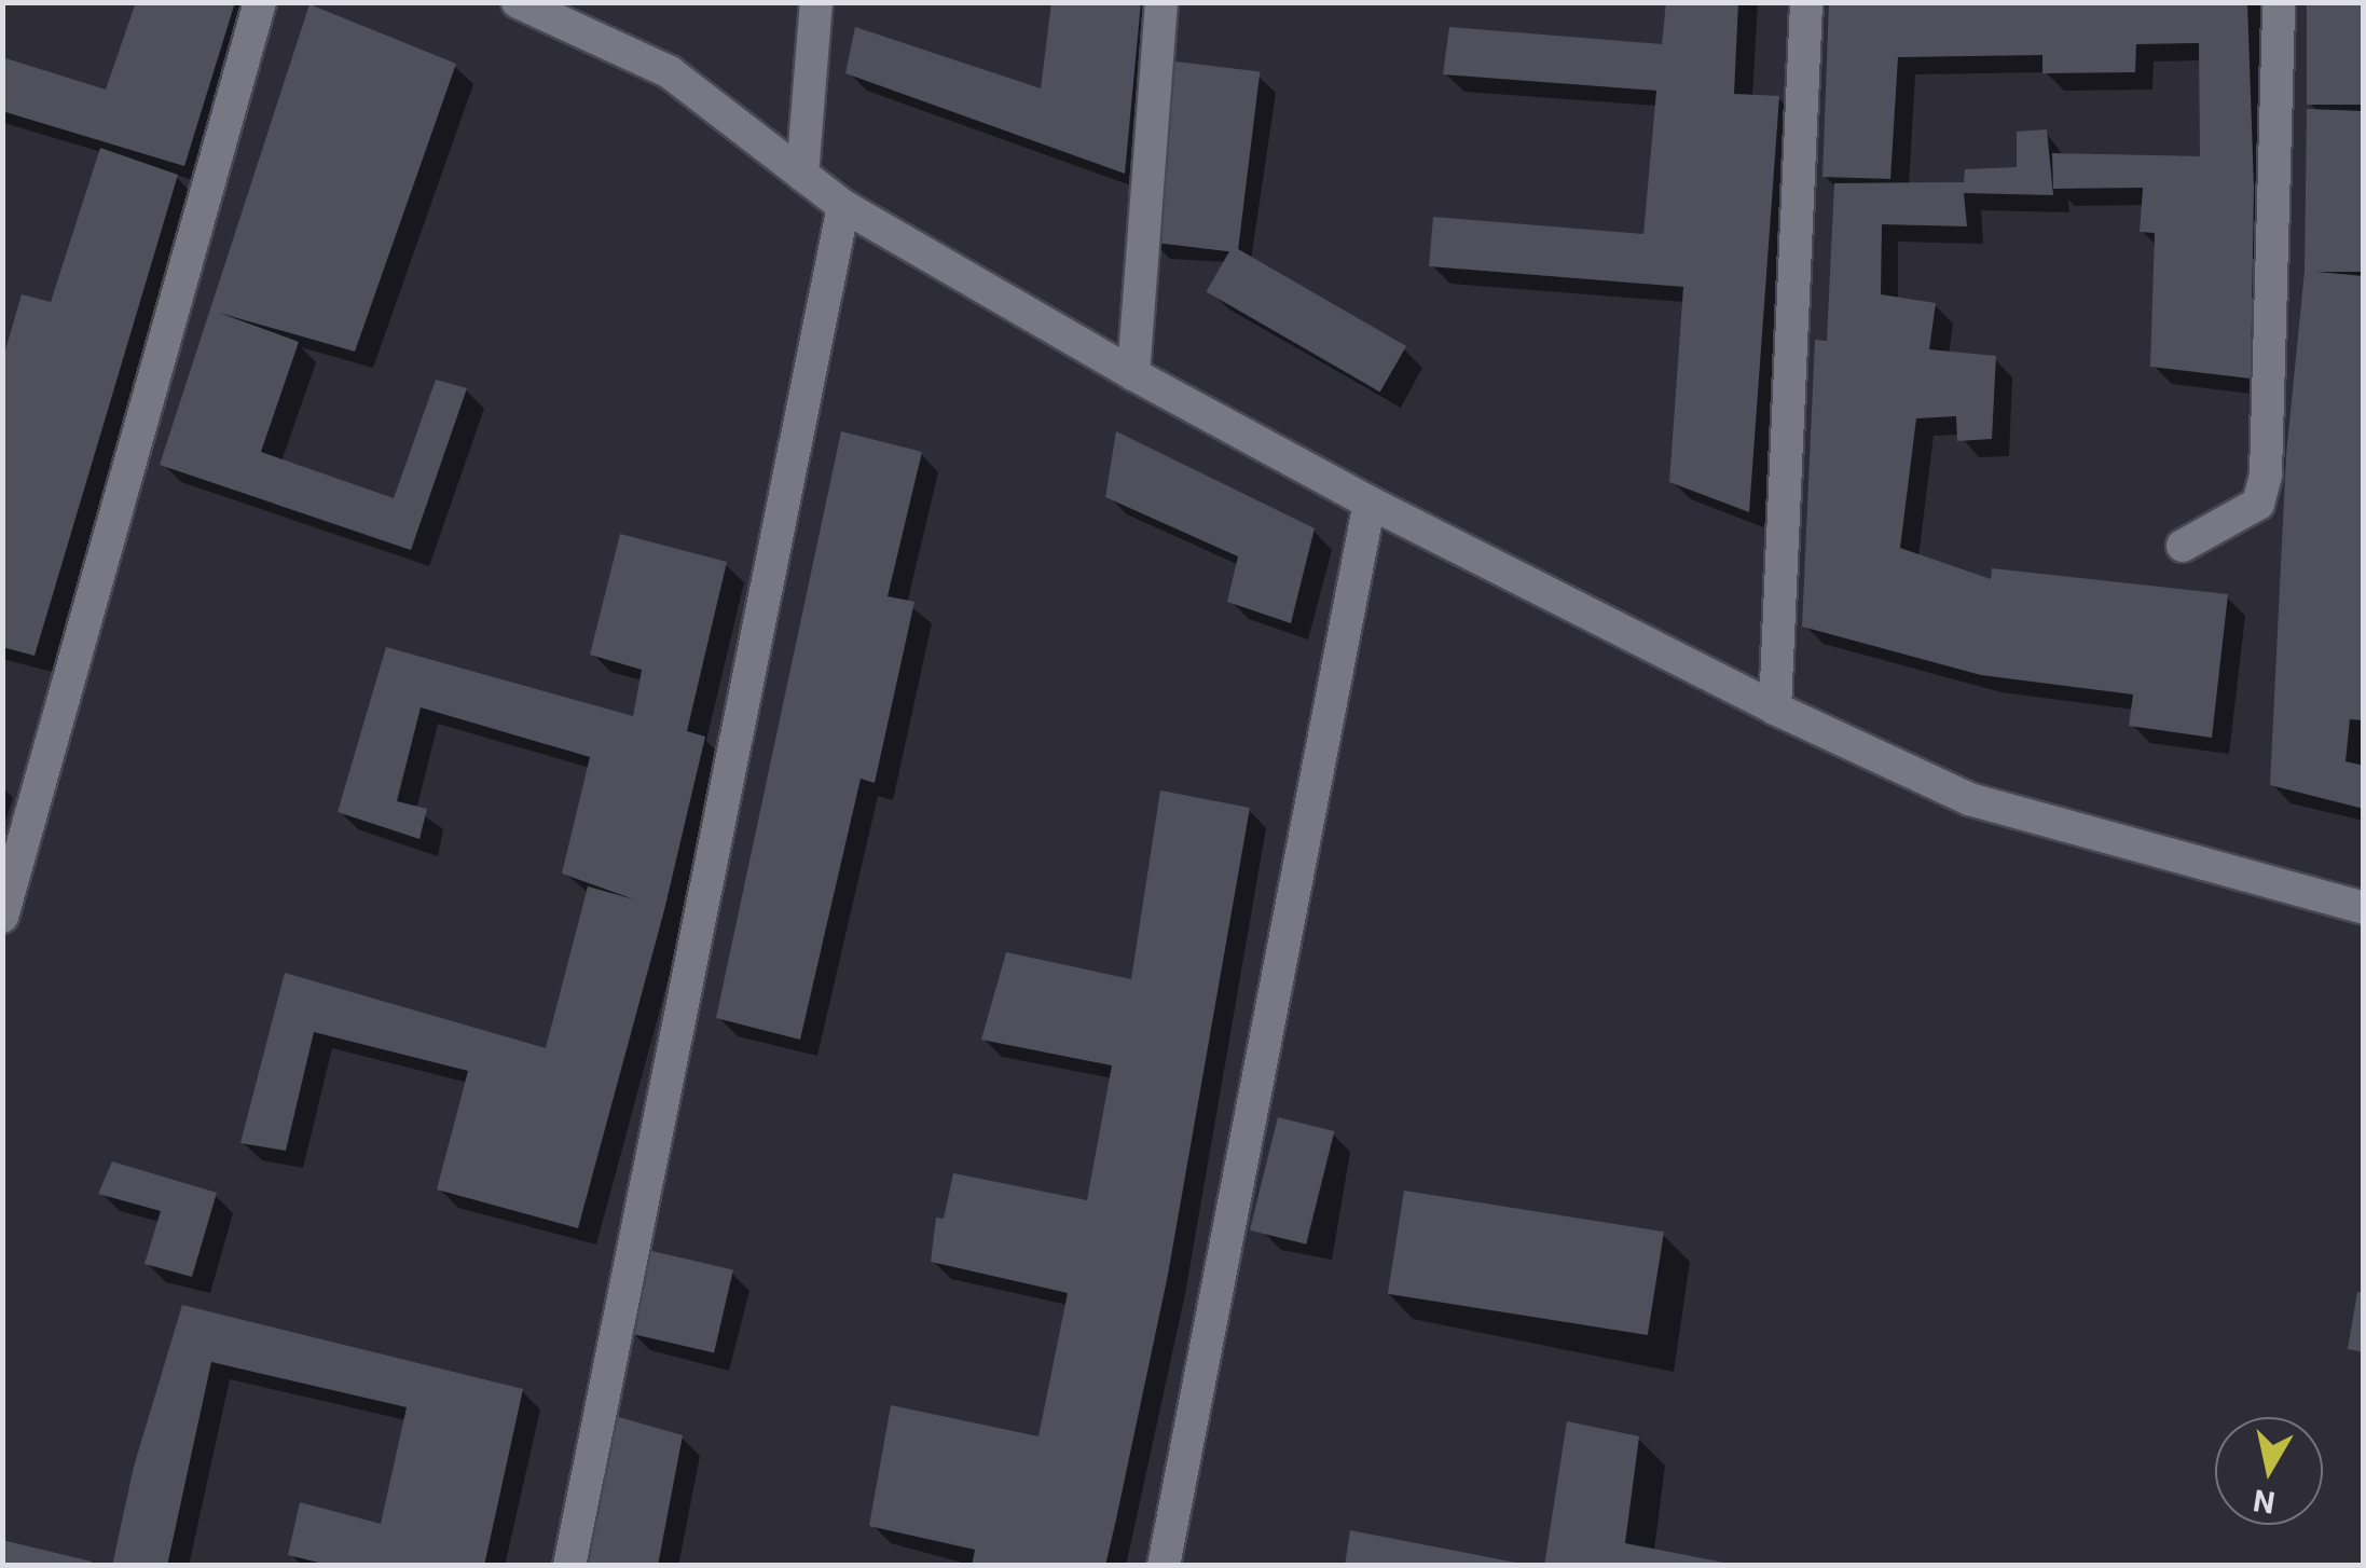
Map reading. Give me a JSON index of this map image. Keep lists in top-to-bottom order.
{
  "north": "bottom"
}
